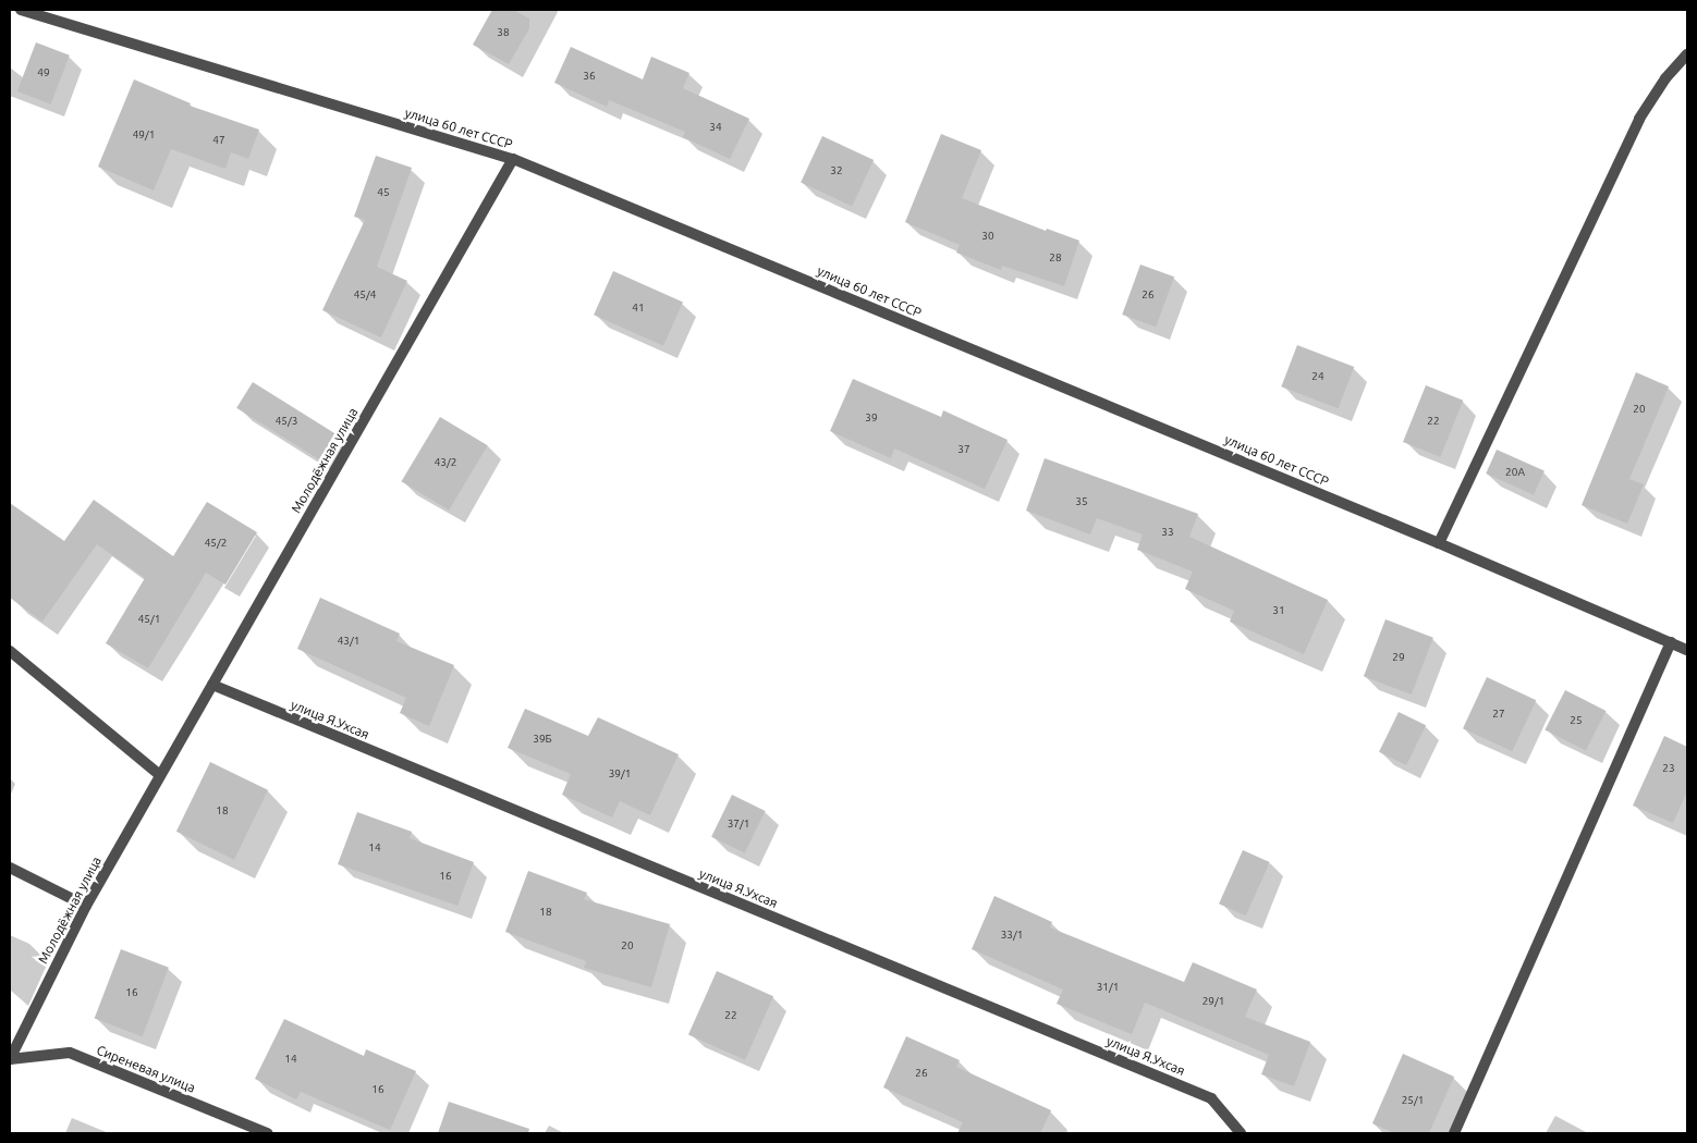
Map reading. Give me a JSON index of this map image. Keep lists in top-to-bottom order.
{
  "streets": {
    "street": [
      "улица 60 лет СССР",
      "Молодёжная улица",
      "улица Я.Ухсая",
      "Сиреневая улица"
    ]
  },
  "crossings": [
    ["улица 60 лет СССР", "Молодёжная улица"],
    ["Молодёжная улица", "улица Я.Ухсая"],
    ["Молодёжная улица", "Сиреневая улица"]
  ],
  "house_numbers": [
    "38",
    "49",
    "36",
    "34",
    "49/1",
    "47",
    "32",
    "45",
    "30",
    "28",
    "45/4",
    "26",
    "41",
    "24",
    "20",
    "39",
    "45/3",
    "22",
    "37",
    "43/2",
    "20А",
    "35",
    "33",
    "45/2",
    "31",
    "45/1",
    "43/1",
    "29",
    "27",
    "25",
    "39Б",
    "23",
    "39/1",
    "18",
    "37/1",
    "14",
    "16",
    "18",
    "33/1",
    "20",
    "31/1",
    "16",
    "29/1",
    "22",
    "14",
    "26",
    "16",
    "25/1"
  ]
}
